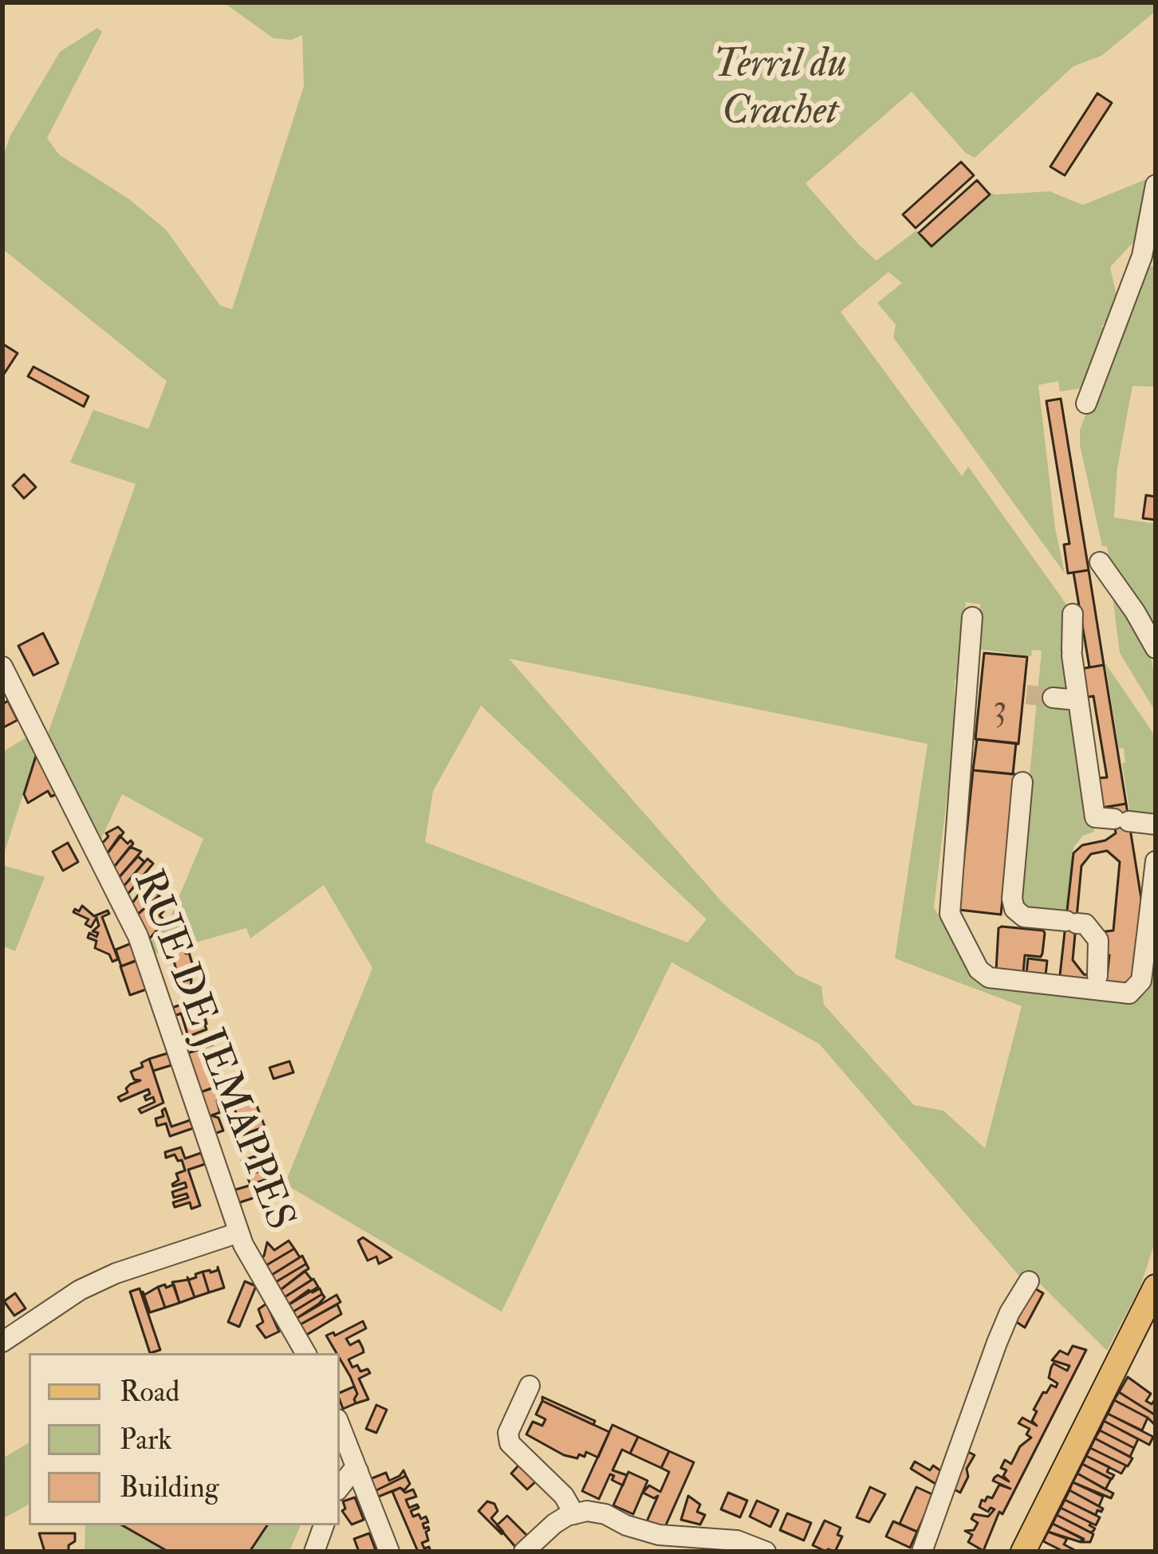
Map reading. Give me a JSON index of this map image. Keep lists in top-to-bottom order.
{
  "streets": {
    "street": ["RUE DE JEMAPPES"]
  },
  "parks": ["Terril du Crachet"],
  "house_numbers": ["3"],
  "legend": ["Road", "Park", "Building"]
}
